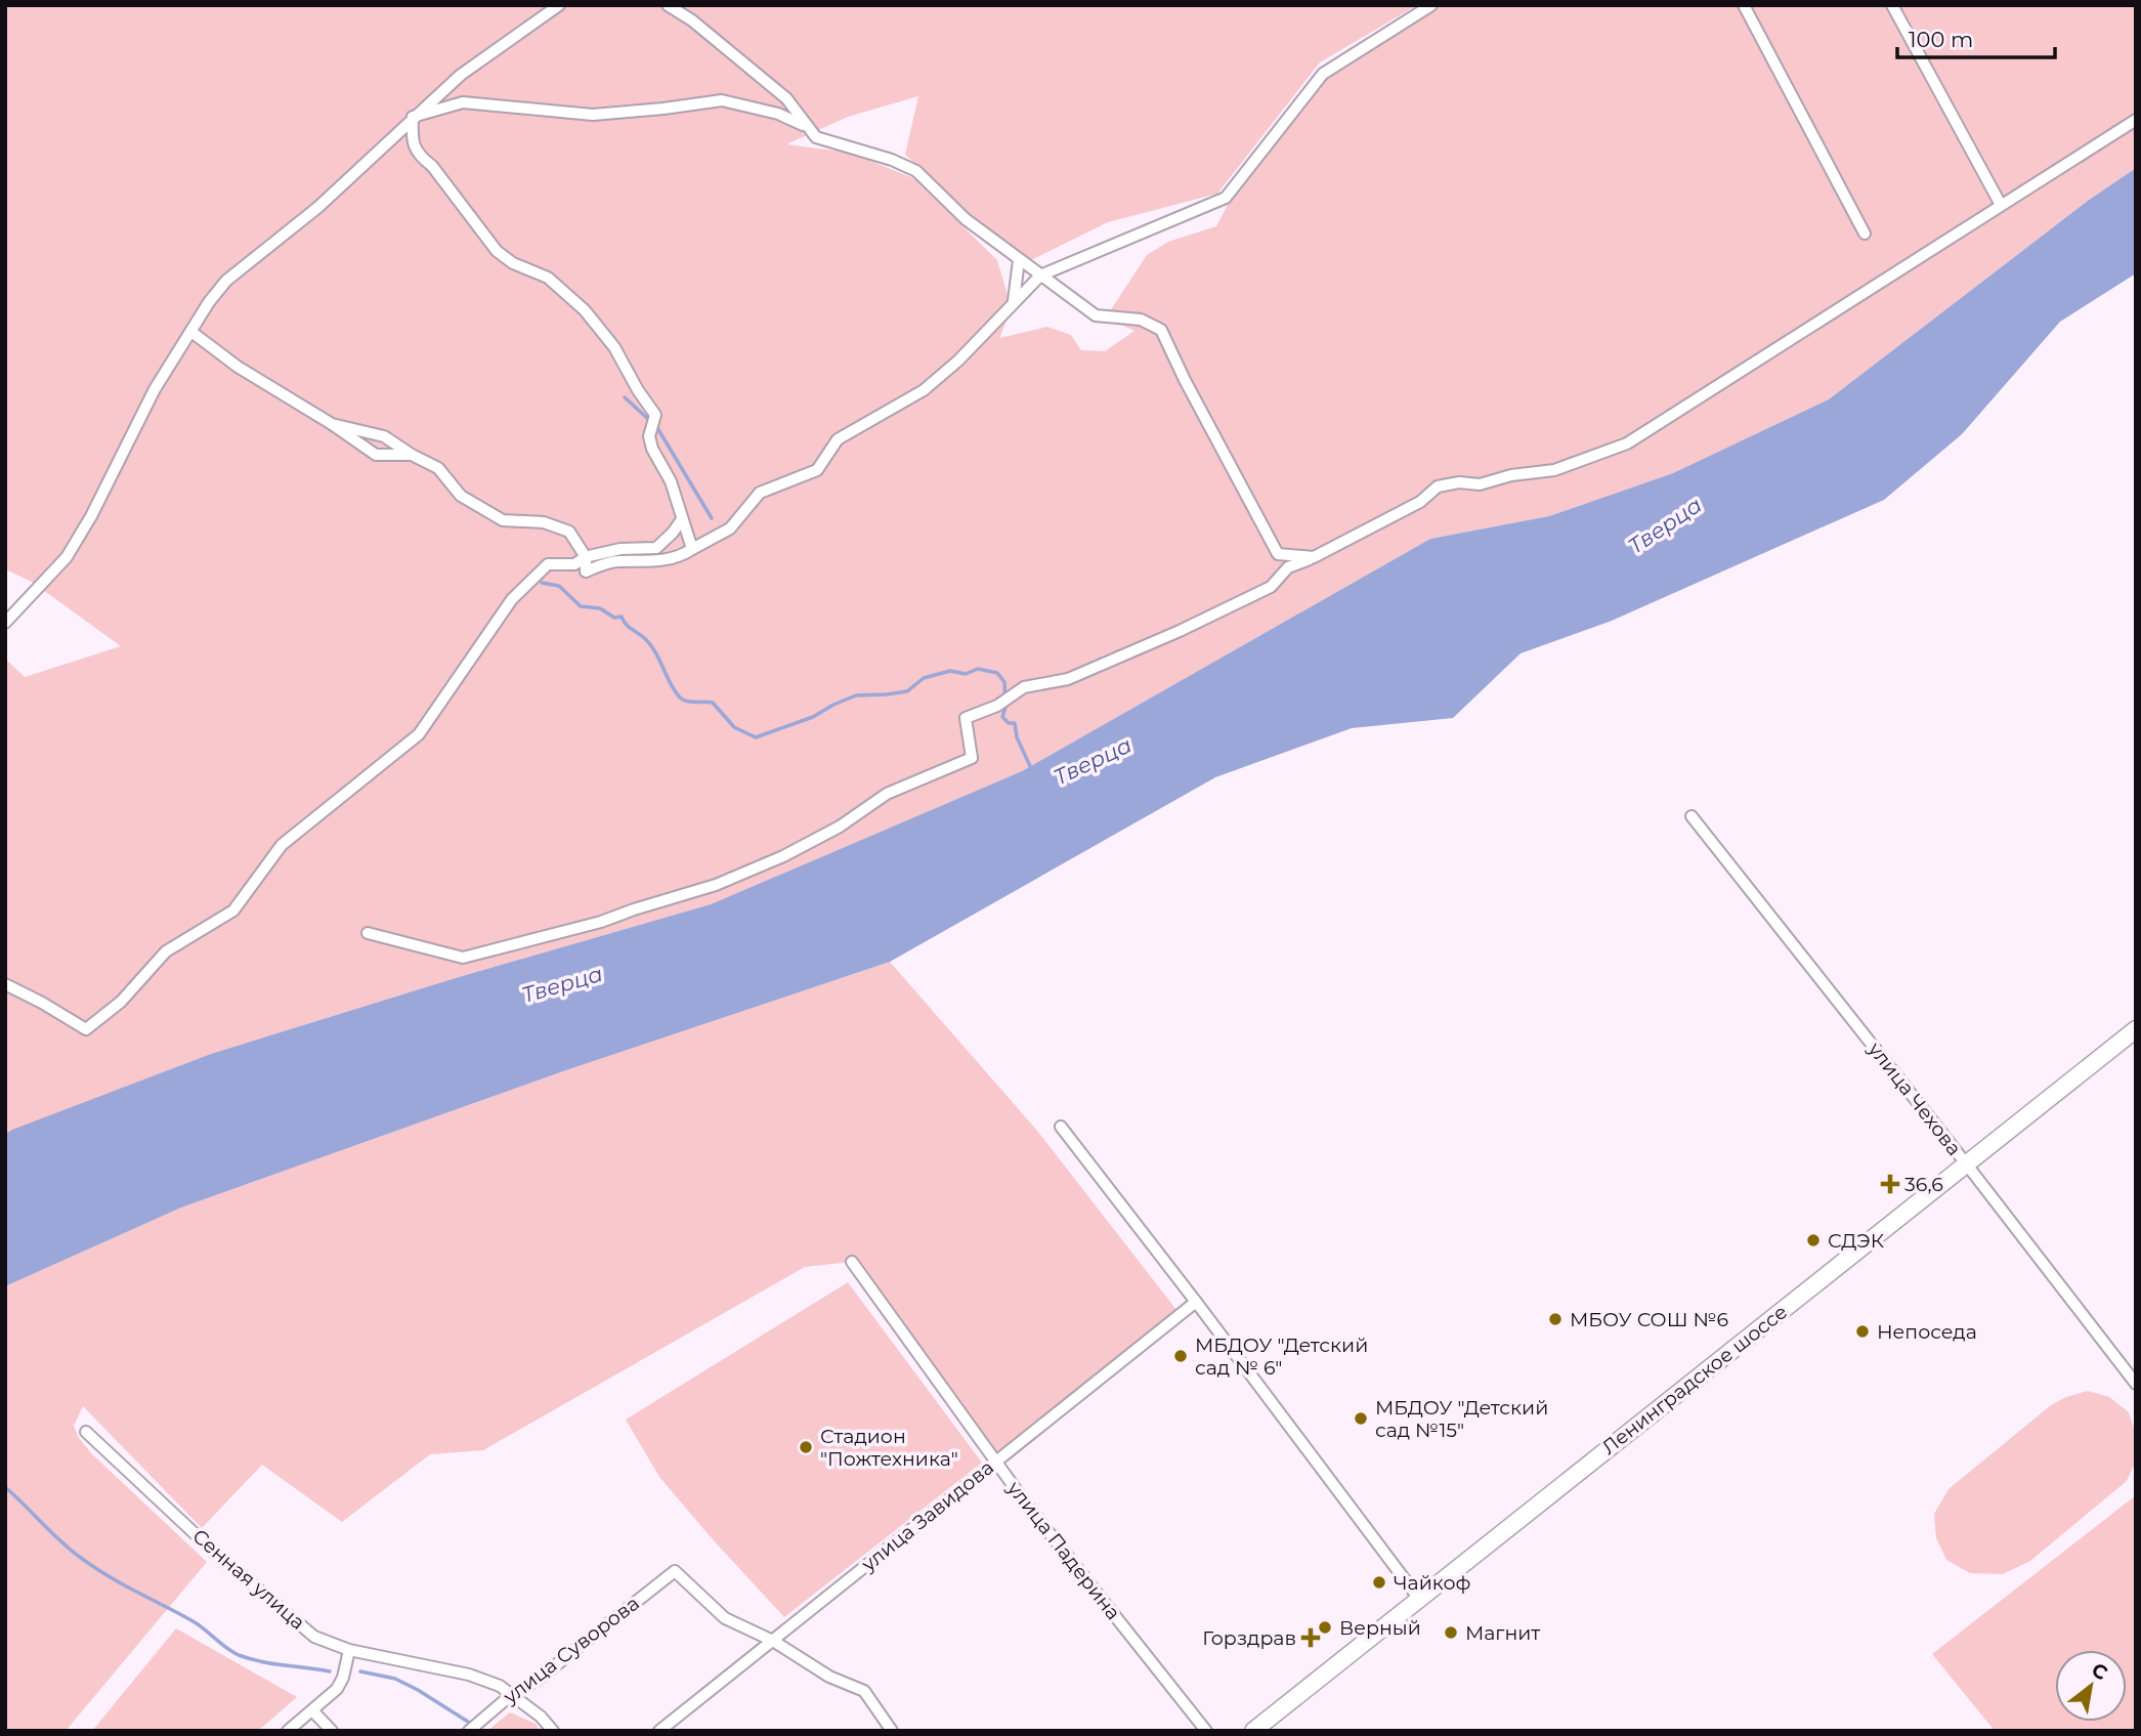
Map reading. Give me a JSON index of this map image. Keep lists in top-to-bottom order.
{
  "streets": {
    "main road": ["Ленинградское шоссе"],
    "street": [
      "улица Чехова",
      "улица Завидова",
      "улица Падерина",
      "Сенная улица",
      "улица Суворова"
    ]
  },
  "crossings": [
    ["улица Чехова", "Ленинградское шоссе"],
    ["улица Завидова", "улица Падерина"],
    ["улица Завидова", "улица Суворова"],
    ["Сенная улица", "улица Суворова"]
  ],
  "water": ["Тверца"],
  "places": {
    "health": ["36,6", "Горздрав"],
    "other": [
      "СДЭК",
      "МБОУ СОШ №6",
      "Непоседа",
      "МБДОУ \"Детский сад № 6\"",
      "МБДОУ \"Детский сад №15\"",
      "Стадион \"Пожтехника\"",
      "Чайкоф",
      "Верный",
      "Магнит"
    ]
  },
  "scale_bar": "100 m",
  "north": "top right"
}
